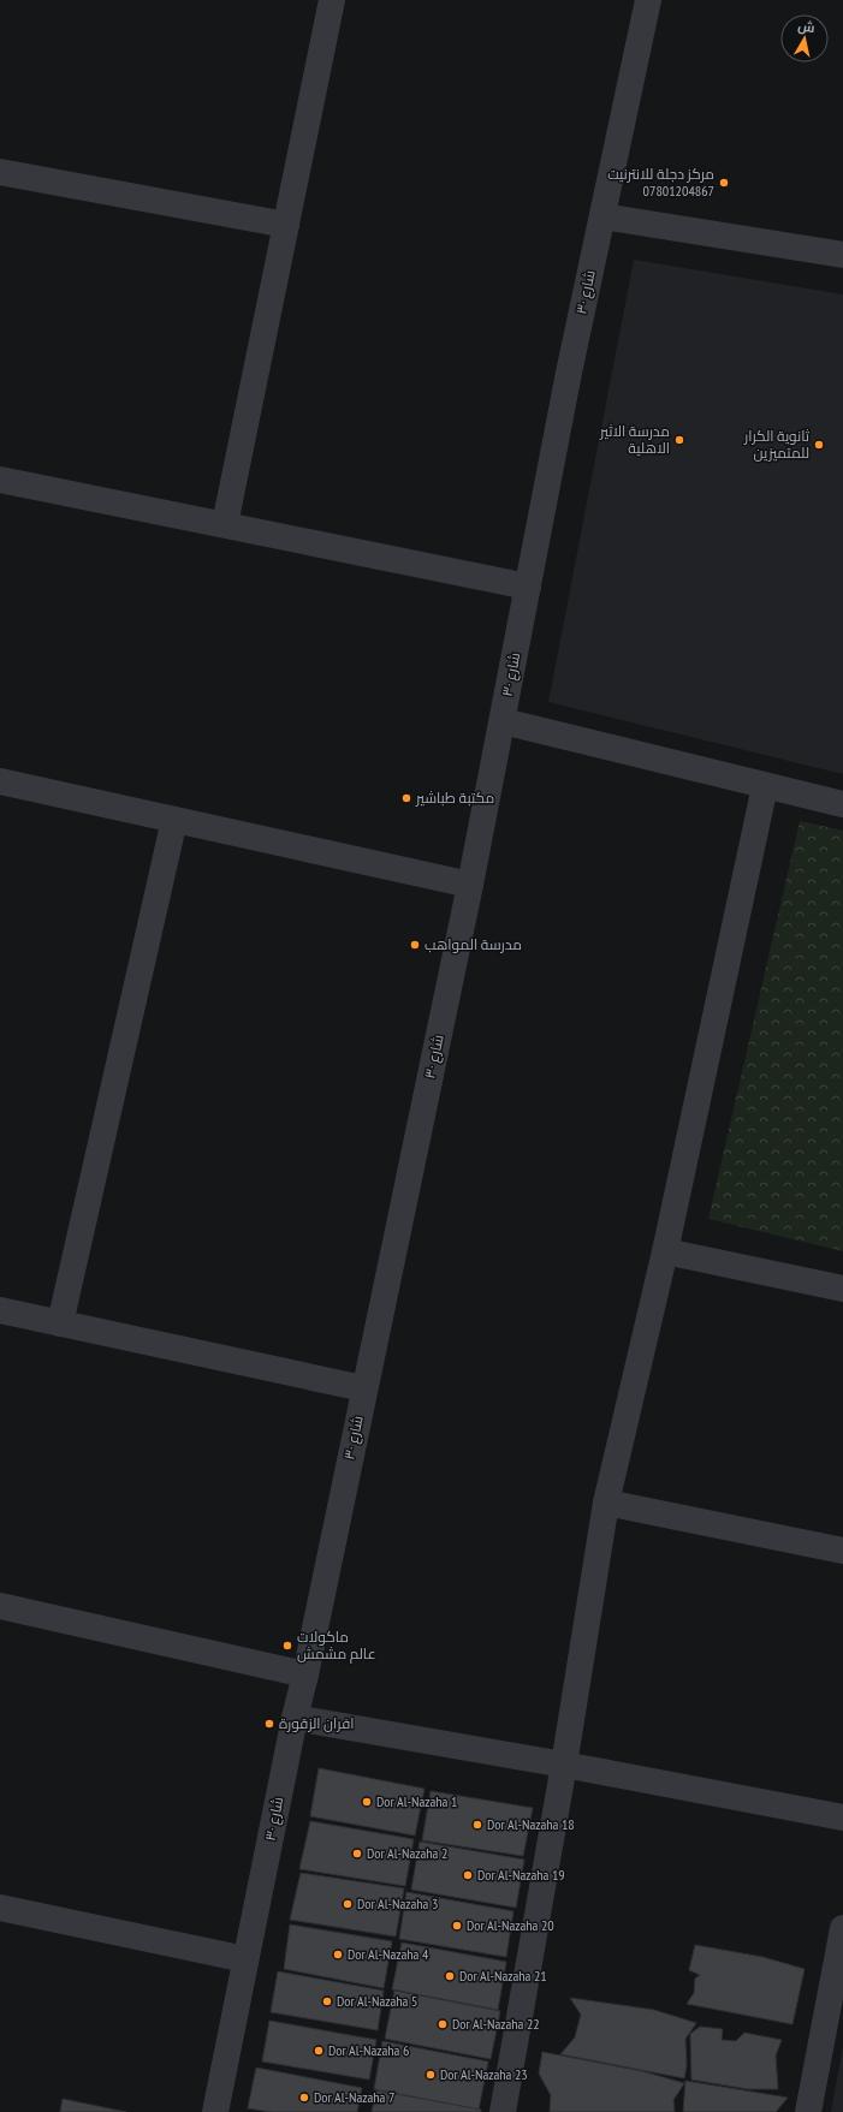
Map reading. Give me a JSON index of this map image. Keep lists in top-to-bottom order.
{
  "streets": {
    "street": ["شارع ٣٠"]
  },
  "places": [
    "مركز دجلة للانترنيت 07801204867",
    "مدرسة الاثير الاهلية",
    "ثانوية الكرار للمتميزين",
    "مكتبة طباشير",
    "مدرسة المواهب",
    "ماكولات عالم مشمش",
    "افران الزقورة",
    "Dor Al-Nazaha 1",
    "Dor Al-Nazaha 18",
    "Dor Al-Nazaha 2",
    "Dor Al-Nazaha 19",
    "Dor Al-Nazaha 3",
    "Dor Al-Nazaha 20",
    "Dor Al-Nazaha 4",
    "Dor Al-Nazaha 21",
    "Dor Al-Nazaha 5",
    "Dor Al-Nazaha 22",
    "Dor Al-Nazaha 6",
    "Dor Al-Nazaha 23",
    "Dor Al-Nazaha 7"
  ],
  "north": "top"
}
